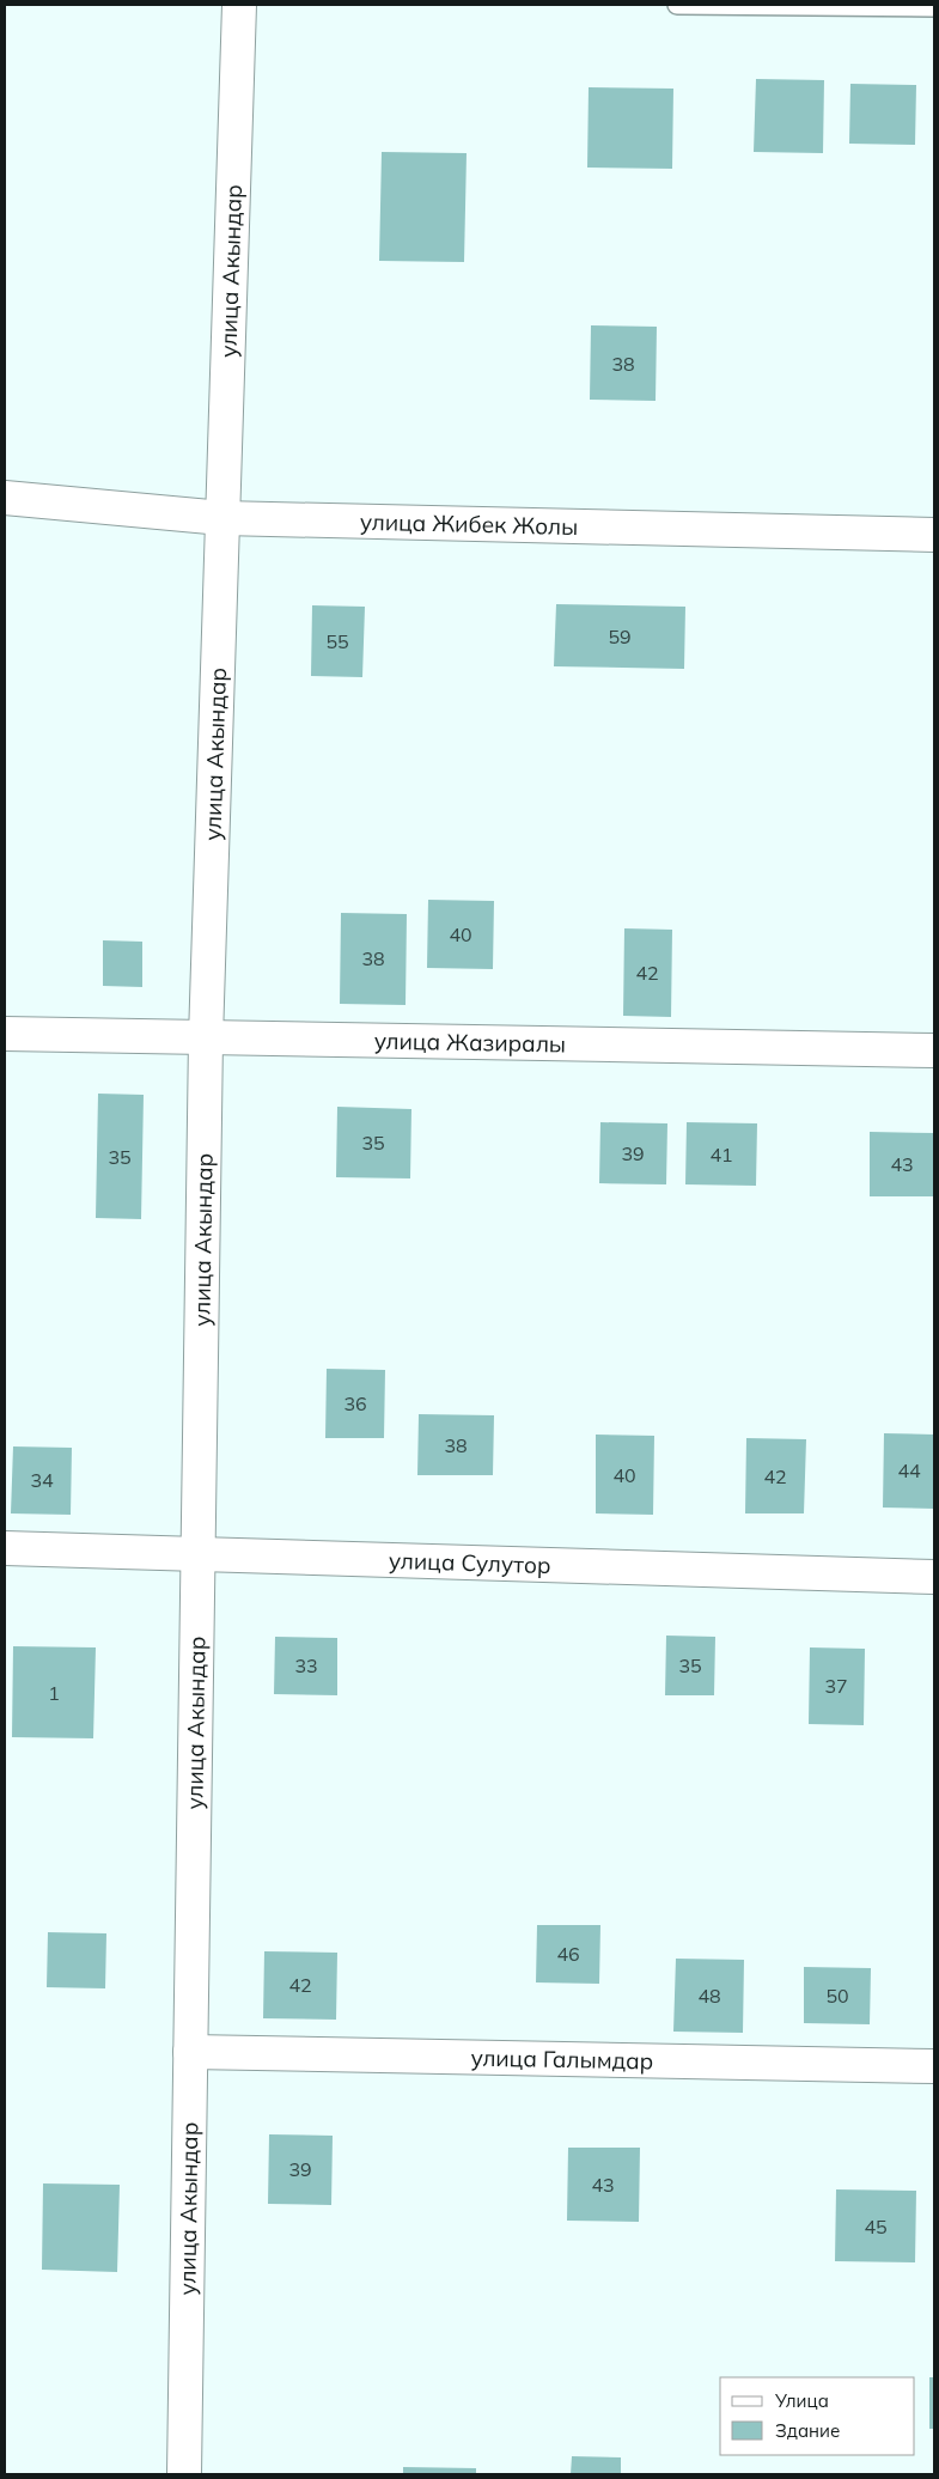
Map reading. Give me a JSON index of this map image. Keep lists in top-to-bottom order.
{
  "streets": {
    "street": [
      "улица Акындар",
      "улица Жибек Жолы",
      "улица Жазиралы",
      "улица Сулутор",
      "улица Галымдар"
    ]
  },
  "crossings": [
    ["улица Акындар", "улица Жибек Жолы"],
    ["улица Акындар", "улица Жазиралы"],
    ["улица Акындар", "улица Сулутор"],
    ["улица Акындар", "улица Галымдар"]
  ],
  "house_numbers": [
    "38",
    "59",
    "55",
    "40",
    "38",
    "42",
    "35",
    "39",
    "41",
    "35",
    "43",
    "36",
    "38",
    "44",
    "40",
    "42",
    "34",
    "33",
    "35",
    "37",
    "1",
    "46",
    "42",
    "48",
    "50",
    "39",
    "43",
    "45"
  ],
  "legend": ["Улица", "Здание"]
}
